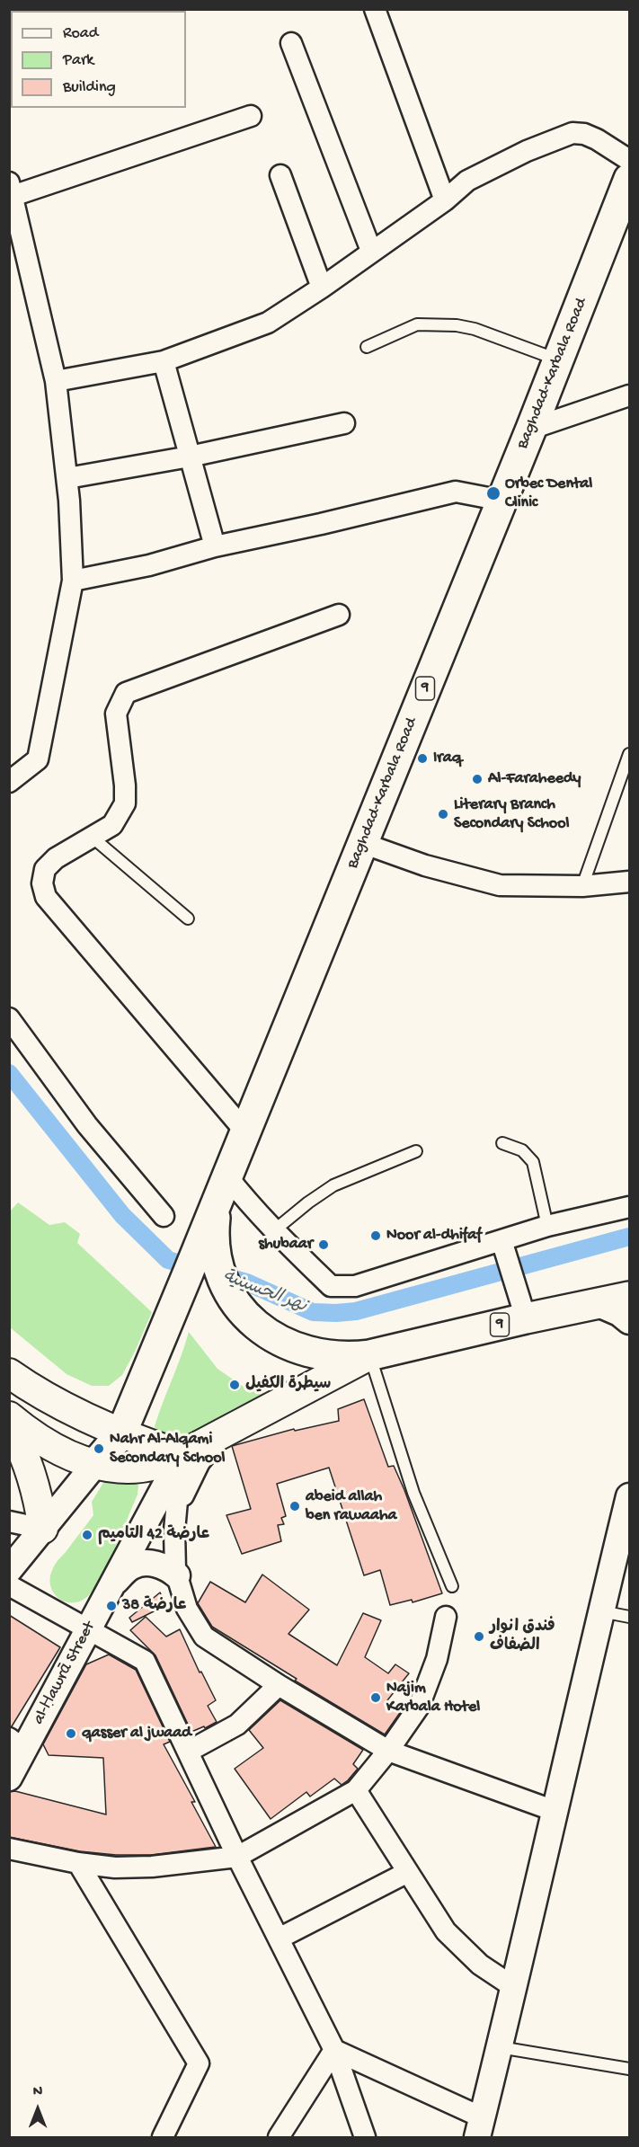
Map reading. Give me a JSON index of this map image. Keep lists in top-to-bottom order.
{
  "streets": {
    "highway": ["Baghdad-Karbala Road", "9"],
    "street": ["al-Ḥawrā Street"]
  },
  "crossings": [
    ["Baghdad-Karbala Road", "9"]
  ],
  "water": ["نهر الحسينية"],
  "places": [
    "Orbec Dental Clinic",
    "Iraq",
    "Al-Faraheedy",
    "Literary Branch Secondary School",
    "Noor al-dhifaf",
    "shubaar",
    "سيطرة الكفيل",
    "Nahr Al-Alqami Secondary School",
    "abeid allah ben rawaaha",
    "عارضة 42 التاميم",
    "عارضة 38",
    "فندق انوار الضفاف",
    "Najim Karbala Hotel",
    "qasser al jwaad"
  ],
  "legend": ["Road", "Park", "Building"],
  "north": "top"
}
